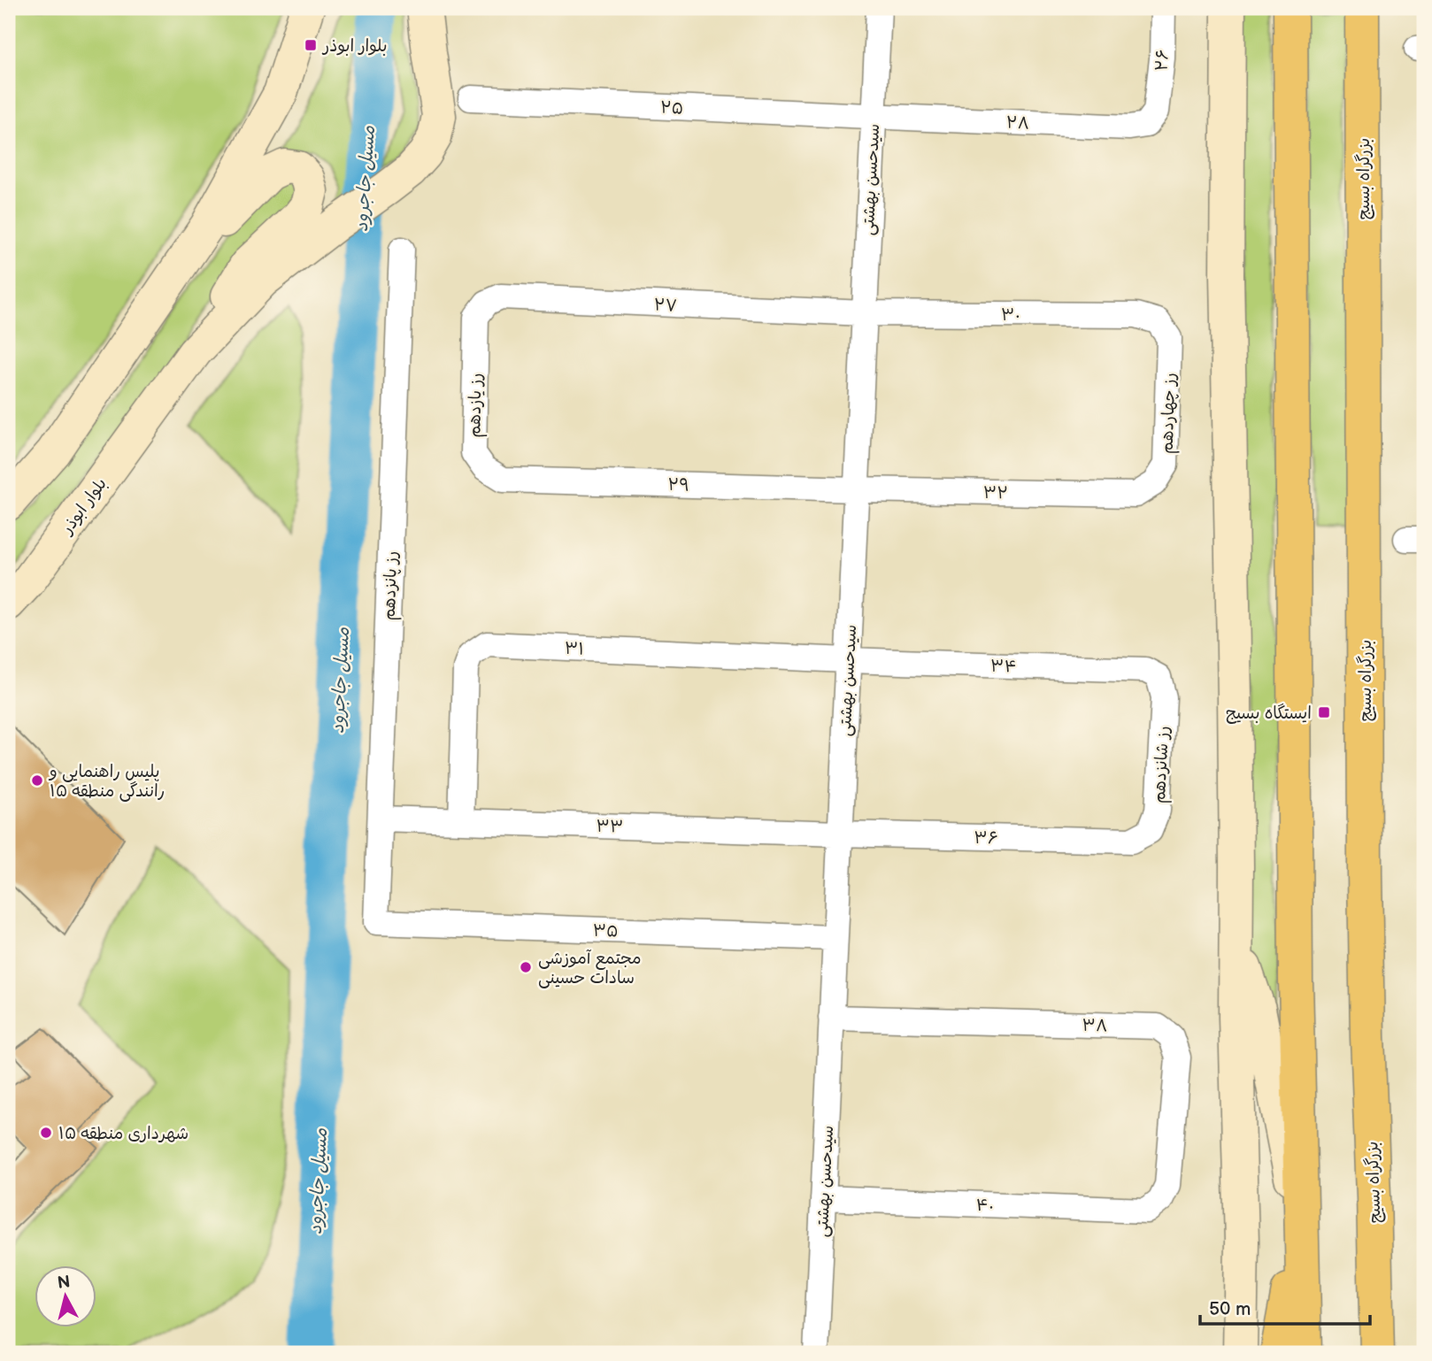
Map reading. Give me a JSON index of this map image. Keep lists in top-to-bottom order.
{
  "streets": {
    "highway": ["بزرگراه بسیج"],
    "main road": ["بلوار ابوذر"],
    "street": [
      "۲۶",
      "۲۵",
      "۲۸",
      "سیدحسن بهشتی",
      "۲۷",
      "۳۰",
      "رز یازدهم",
      "رز چهاردهم",
      "۲۹",
      "۳۲",
      "رز پانزدهم",
      "۳۱",
      "۳۴",
      "رز شانزدهم",
      "۳۳",
      "۳۶",
      "۳۵",
      "۳۸",
      "۴۰"
    ]
  },
  "crossings": [
    ["۲۶", "۲۸"],
    ["۲۵", "۲۸"],
    ["۲۵", "سیدحسن بهشتی"],
    ["۲۸", "سیدحسن بهشتی"],
    ["سیدحسن بهشتی", "۲۷"],
    ["سیدحسن بهشتی", "۳۰"],
    ["سیدحسن بهشتی", "۲۹"],
    ["سیدحسن بهشتی", "۳۲"],
    ["سیدحسن بهشتی", "۳۱"],
    ["سیدحسن بهشتی", "۳۴"],
    ["سیدحسن بهشتی", "۳۳"],
    ["سیدحسن بهشتی", "۳۶"],
    ["سیدحسن بهشتی", "۳۵"],
    ["سیدحسن بهشتی", "۳۸"],
    ["سیدحسن بهشتی", "۴۰"],
    ["۲۷", "۳۰"],
    ["۲۷", "رز یازدهم"],
    ["۳۰", "رز چهاردهم"],
    ["رز یازدهم", "۲۹"],
    ["رز چهاردهم", "۳۲"],
    ["۲۹", "۳۲"],
    ["رز پانزدهم", "۳۳"],
    ["رز پانزدهم", "۳۵"],
    ["۳۱", "۳۴"],
    ["۳۱", "۳۳"],
    ["۳۴", "رز شانزدهم"],
    ["رز شانزدهم", "۳۶"],
    ["۳۳", "۳۶"],
    ["۳۸", "۴۰"]
  ],
  "water": ["مسیل جاجرود"],
  "places": {
    "transit": ["بلوار ابوذر", "ایستگاه بسیج"],
    "other": ["پلیس راهنمایی و رانندگی منطقه ۱۵", "مجتمع آموزشی سادات حسینی", "شهرداری منطقه ۱۵"]
  },
  "scale_bar": "50 m",
  "north": "top"
}
